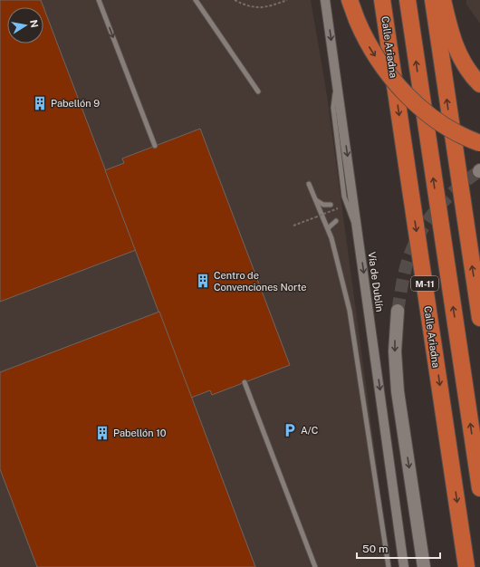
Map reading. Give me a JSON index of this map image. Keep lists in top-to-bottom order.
{
  "streets": {
    "highway": ["Calle Ariadna", "M-11"],
    "street": ["Vía de Dublín"]
  },
  "places": {
    "building": ["Pabellón 9", "Centro de Convenciones Norte", "Pabellón 10"],
    "parking": ["A/C"]
  },
  "scale_bar": "50 m",
  "north": "right"
}
